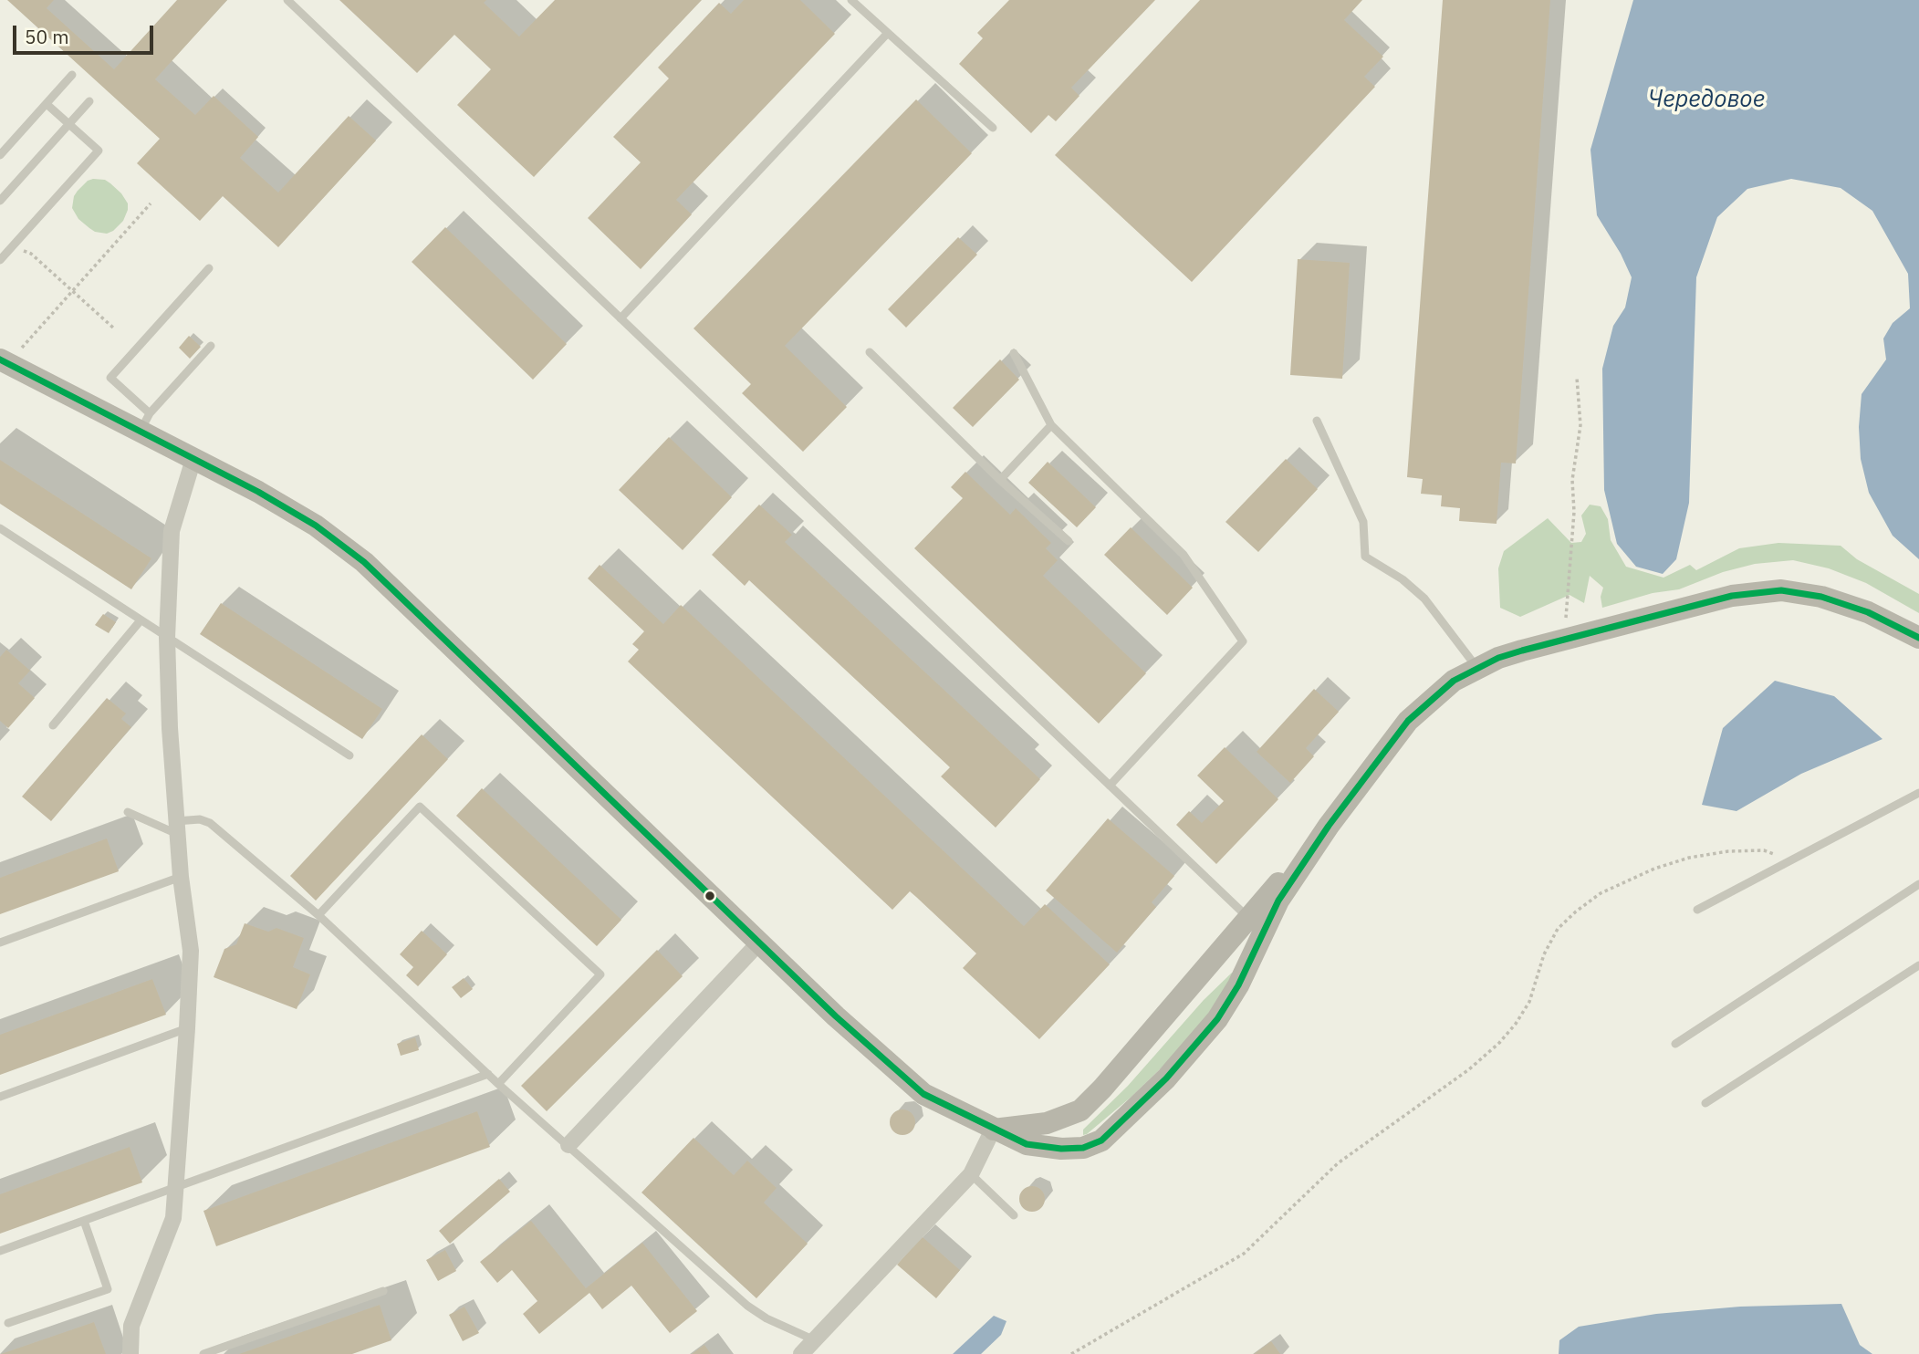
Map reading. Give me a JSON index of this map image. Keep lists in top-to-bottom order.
{
  "water": ["Чередовое"],
  "scale_bar": "50 m"
}
